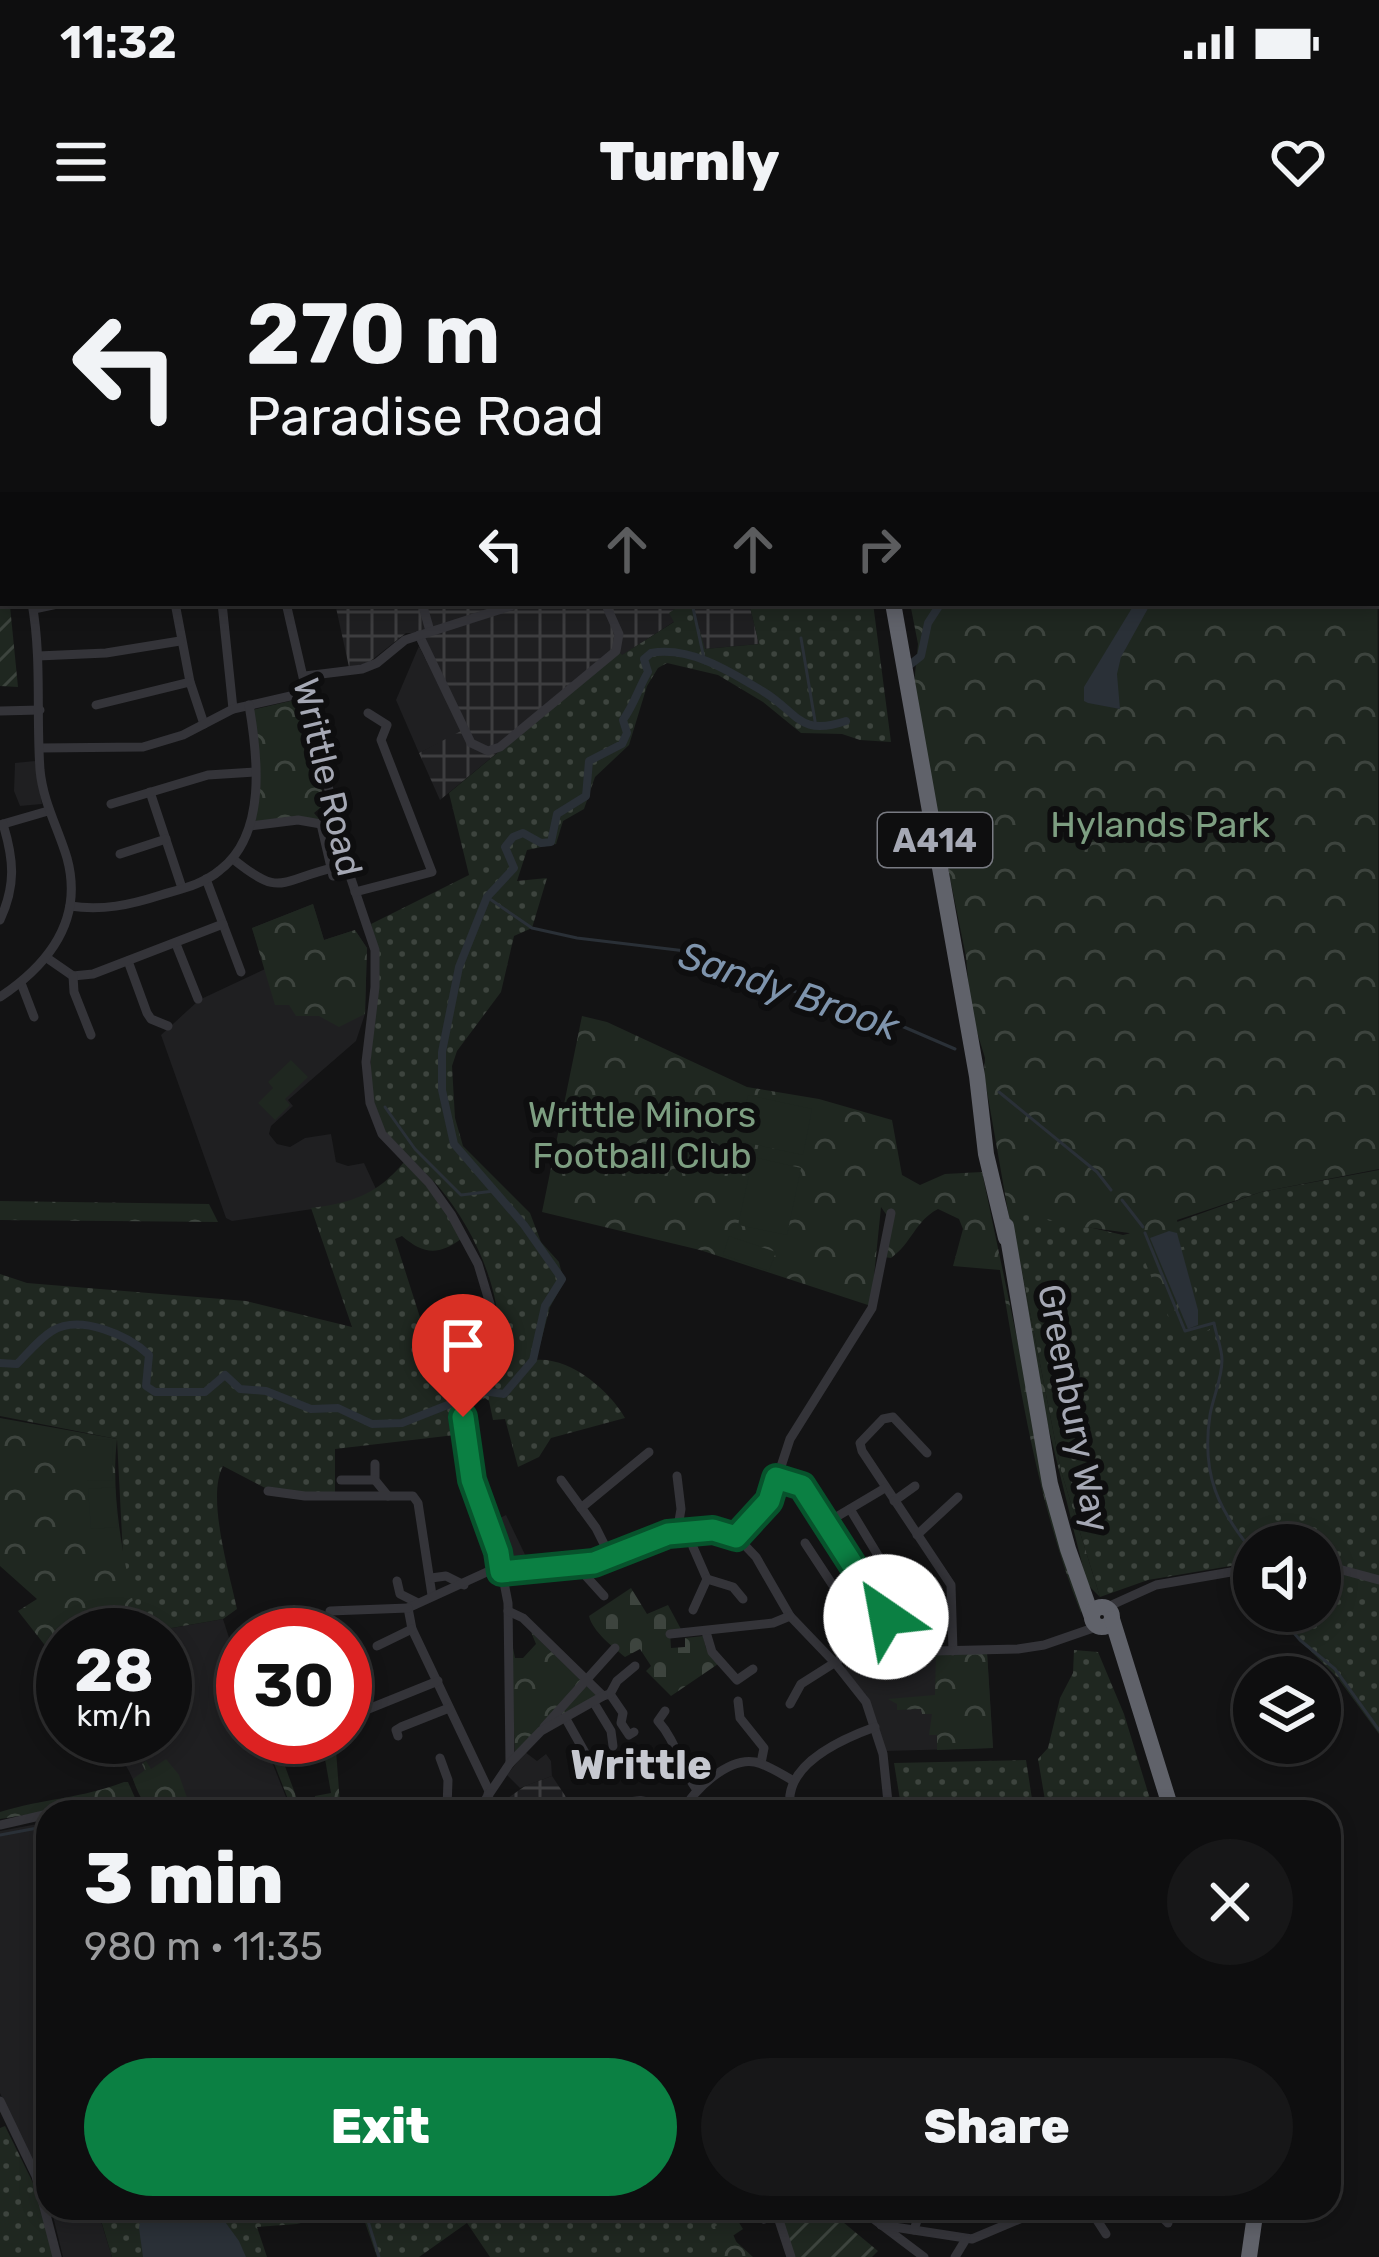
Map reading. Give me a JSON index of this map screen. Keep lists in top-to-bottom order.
{
  "streets": {
    "highway": ["A414", "Greenbury Way"],
    "street": ["Writtle Road"]
  },
  "districts": ["Writtle"],
  "water": ["Sandy Brook"],
  "parks": ["Hylands Park", "Writtle Minors Football Club"],
  "page": {
    "status": "11:32",
    "header": "Turnly",
    "turn": ["270 m", "Paradise Road"],
    "speed": "28 km/h",
    "limit": "30",
    "heading": ["3 min", "980 m · 11:35"],
    "buttons": ["Exit", "Share"]
  }
}
